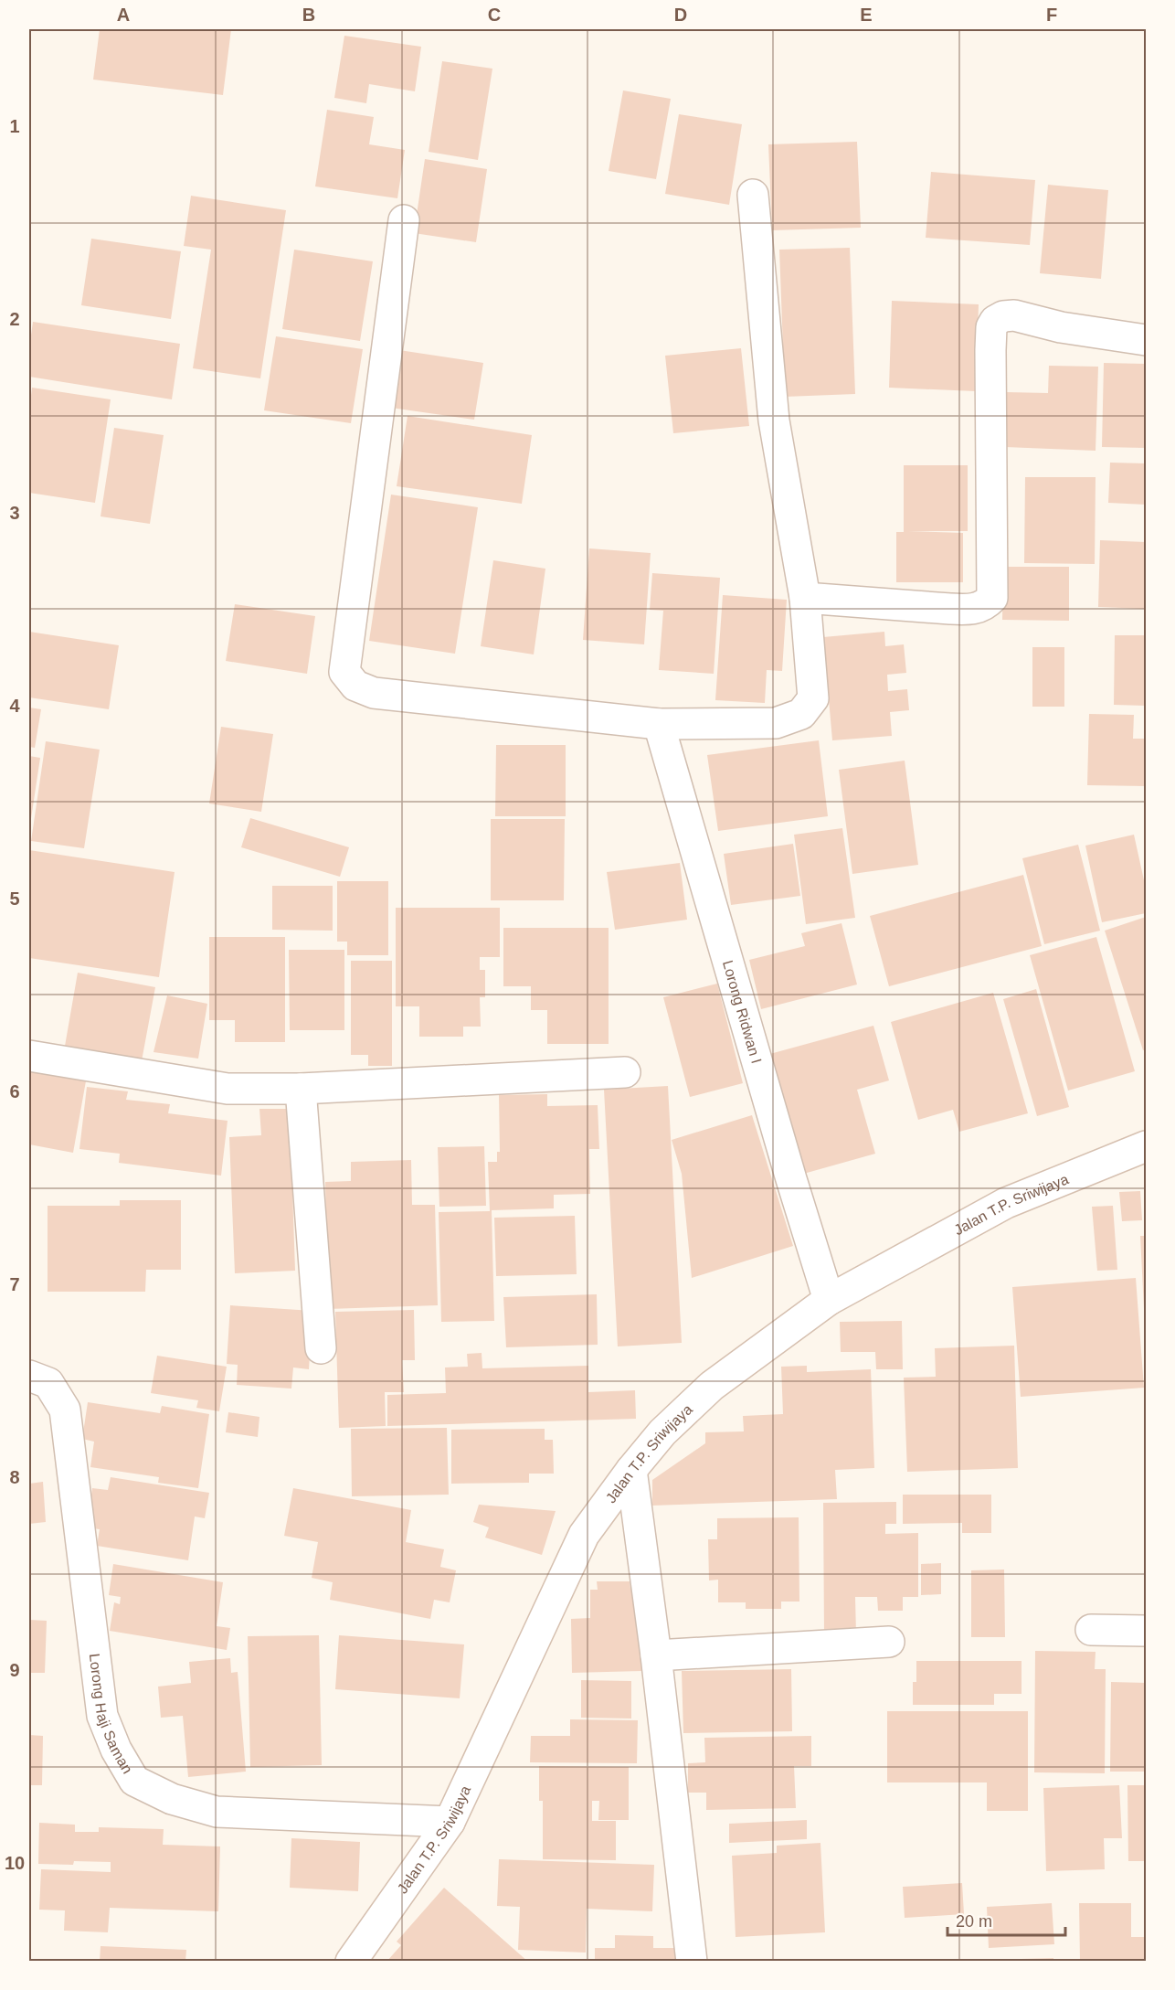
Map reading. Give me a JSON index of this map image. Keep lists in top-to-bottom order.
{
  "streets": {
    "street": ["Lorong Ridwan I", "Jalan T.P. Sriwijaya", "Lorong Haji Saman"]
  },
  "crossings": [
    ["Lorong Ridwan I", "Jalan T.P. Sriwijaya"],
    ["Jalan T.P. Sriwijaya", "Lorong Haji Saman"]
  ],
  "scale_bar": "20 m",
  "grid": {
    "columns": [
      "A",
      "B",
      "C",
      "D",
      "E",
      "F"
    ],
    "rows": [
      "1",
      "2",
      "3",
      "4",
      "5",
      "6",
      "7",
      "8",
      "9",
      "10"
    ]
  }
}
